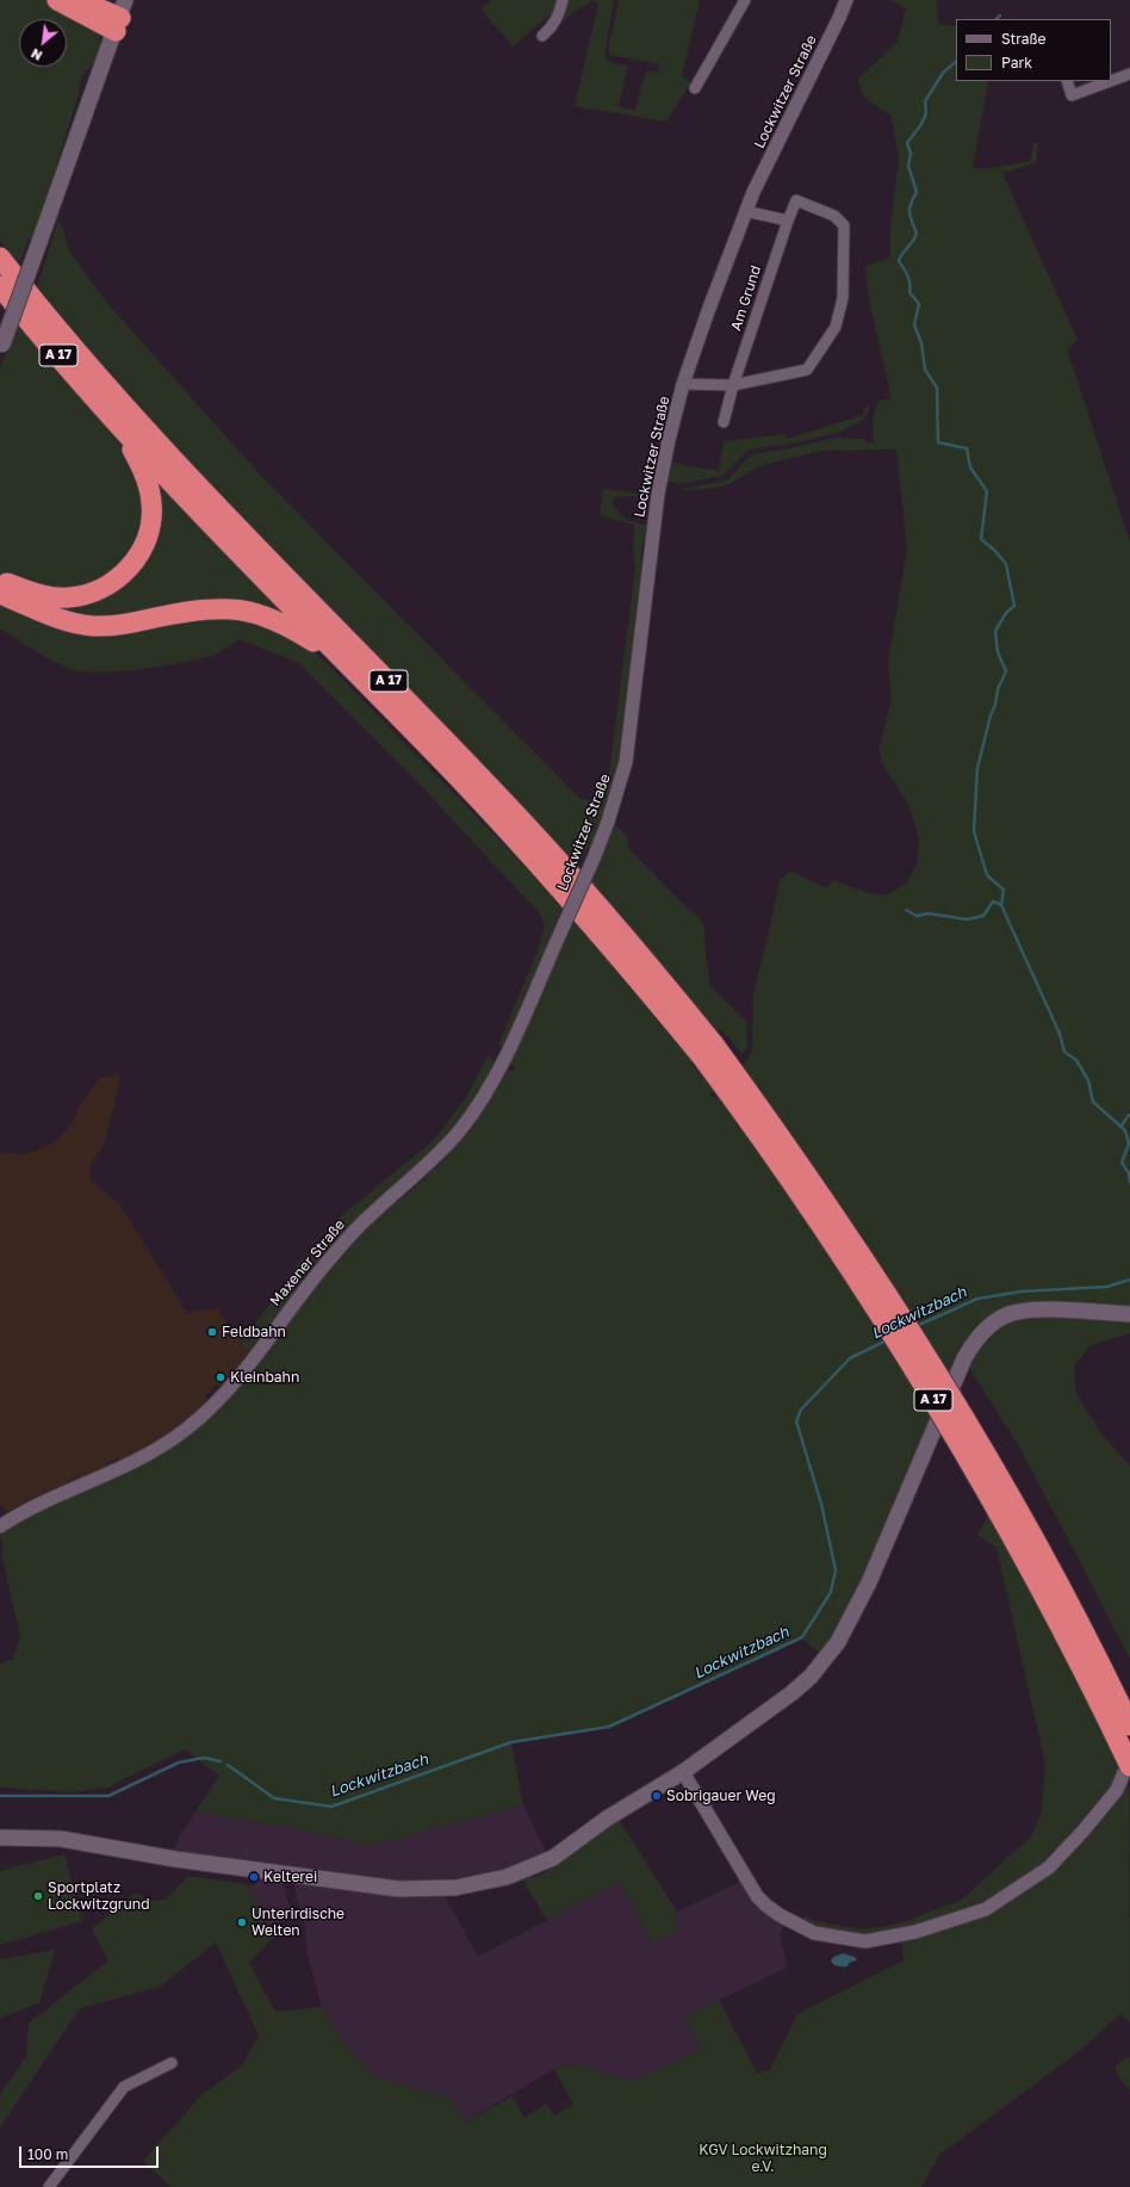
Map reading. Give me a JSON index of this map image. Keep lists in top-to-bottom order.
{
  "streets": {
    "highway": ["A 17"],
    "street": ["Lockwitzer Straße", "Am Grund", "Maxener Straße"]
  },
  "crossings": [
    ["Lockwitzer Straße", "Am Grund"],
    ["Lockwitzer Straße", "Maxener Straße"]
  ],
  "water": ["Lockwitzbach"],
  "parks": ["KGV Lockwitzhang e.V."],
  "places": [
    "Feldbahn",
    "Kleinbahn",
    "Sobrigauer Weg",
    "Kelterei",
    "Sportplatz Lockwitzgrund",
    "Unterirdische Welten"
  ],
  "legend": ["Straße", "Park"],
  "scale_bar": "100 m",
  "north": "bottom left"
}
